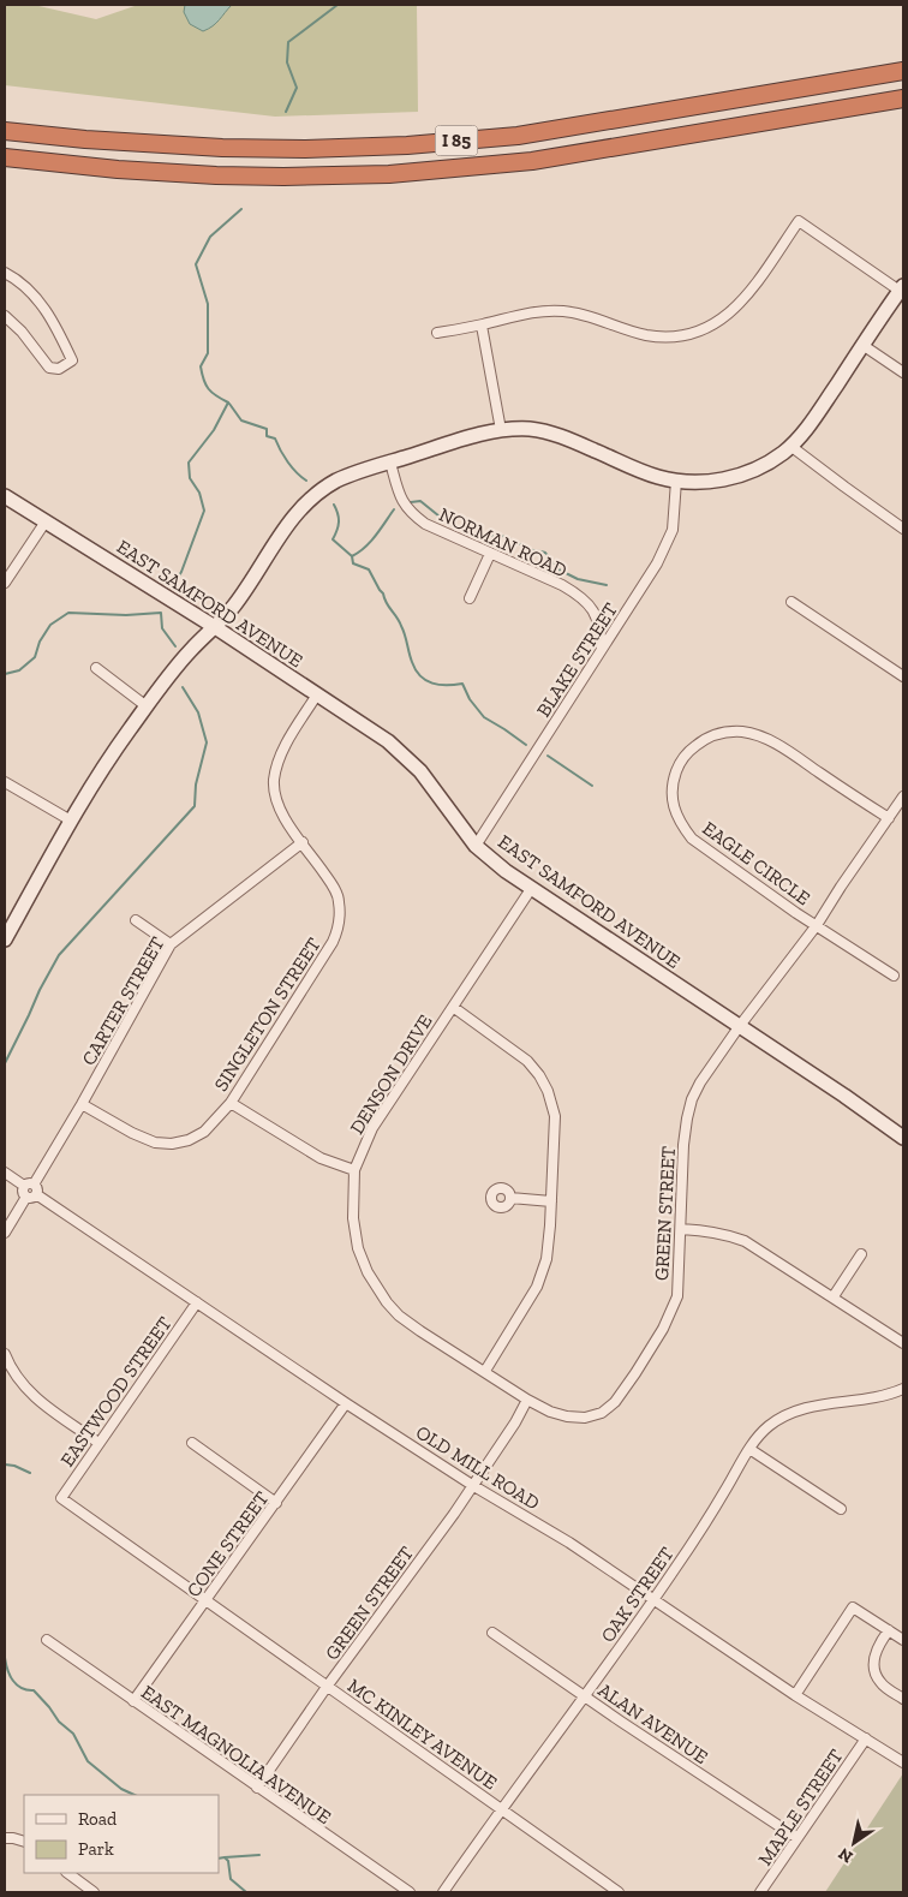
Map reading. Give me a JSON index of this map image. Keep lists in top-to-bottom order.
{
  "streets": {
    "highway": ["I 85"],
    "main road": ["EAST SAMFORD AVENUE"],
    "street": [
      "NORMAN ROAD",
      "BLAKE STREET",
      "EAGLE CIRCLE",
      "CARTER STREET",
      "SINGLETON STREET",
      "DENSON DRIVE",
      "GREEN STREET",
      "EASTWOOD STREET",
      "OLD MILL ROAD",
      "CONE STREET",
      "OAK STREET",
      "ALAN AVENUE",
      "MC KINLEY AVENUE",
      "EAST MAGNOLIA AVENUE",
      "MAPLE STREET"
    ]
  },
  "crossings": [
    ["NORMAN ROAD", "BLAKE STREET"],
    ["EAST SAMFORD AVENUE", "BLAKE STREET"],
    ["EAST SAMFORD AVENUE", "SINGLETON STREET"],
    ["EAST SAMFORD AVENUE", "DENSON DRIVE"],
    ["EAST SAMFORD AVENUE", "GREEN STREET"],
    ["EAGLE CIRCLE", "GREEN STREET"],
    ["CARTER STREET", "SINGLETON STREET"],
    ["CARTER STREET", "OLD MILL ROAD"],
    ["DENSON DRIVE", "GREEN STREET"],
    ["GREEN STREET", "OLD MILL ROAD"],
    ["GREEN STREET", "MC KINLEY AVENUE"],
    ["GREEN STREET", "EAST MAGNOLIA AVENUE"],
    ["EASTWOOD STREET", "OLD MILL ROAD"],
    ["EASTWOOD STREET", "MC KINLEY AVENUE"],
    ["OLD MILL ROAD", "CONE STREET"],
    ["OLD MILL ROAD", "OAK STREET"],
    ["OLD MILL ROAD", "MAPLE STREET"],
    ["CONE STREET", "MC KINLEY AVENUE"],
    ["CONE STREET", "EAST MAGNOLIA AVENUE"],
    ["OAK STREET", "ALAN AVENUE"],
    ["OAK STREET", "MC KINLEY AVENUE"],
    ["ALAN AVENUE", "MAPLE STREET"]
  ],
  "legend": ["Road", "Park"],
  "north": "bottom left"
}
